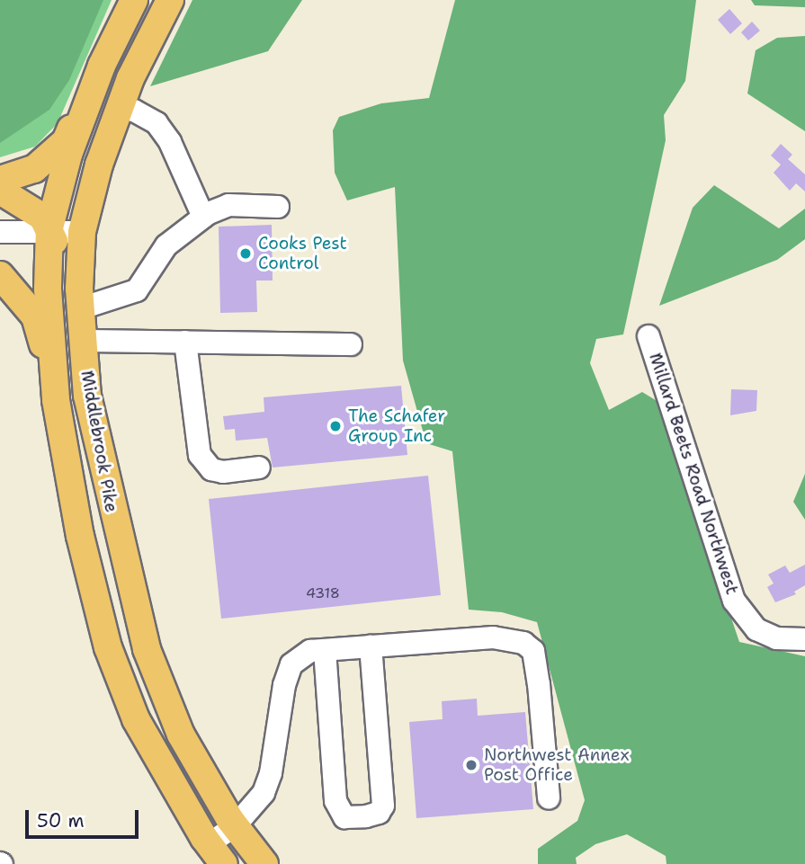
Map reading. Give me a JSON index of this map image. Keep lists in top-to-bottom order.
{
  "streets": {
    "main road": ["Middlebrook Pike"],
    "street": ["Millard Beets Road Northwest"]
  },
  "places": ["Cooks Pest Control", "The Schafer Group Inc", "Northwest Annex Post Office"],
  "house_numbers": ["4318"],
  "scale_bar": "50 m"
}
